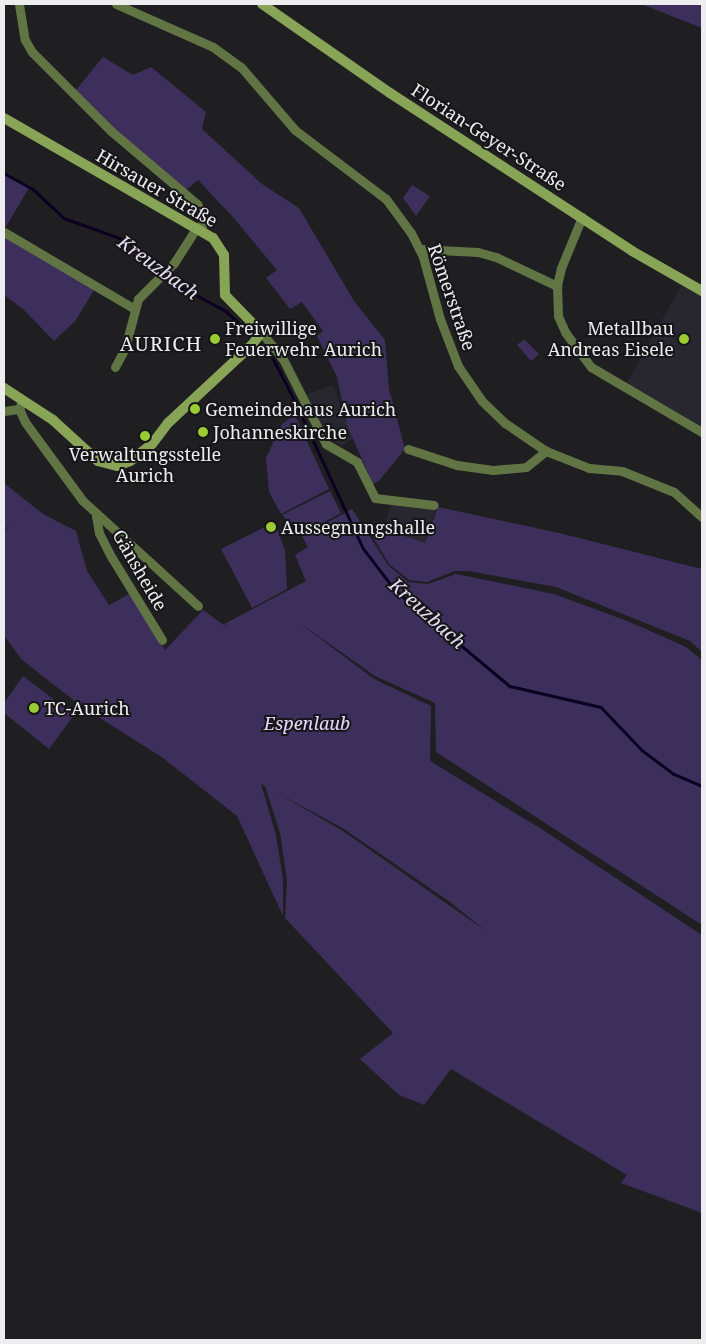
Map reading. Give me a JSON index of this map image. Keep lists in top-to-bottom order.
{
  "streets": {
    "main road": ["Florian-Geyer-Straße", "Hirsauer Straße"],
    "street": ["Römerstraße", "Gänsheide"]
  },
  "districts": ["AURICH"],
  "water": ["Kreuzbach"],
  "parks": ["Espenlaub"],
  "places": [
    "Freiwillige Feuerwehr Aurich",
    "Metallbau Andreas Eisele",
    "Gemeindehaus Aurich",
    "Johanneskirche",
    "Verwaltungsstelle Aurich",
    "Aussegnungshalle",
    "TC-Aurich"
  ]
}
